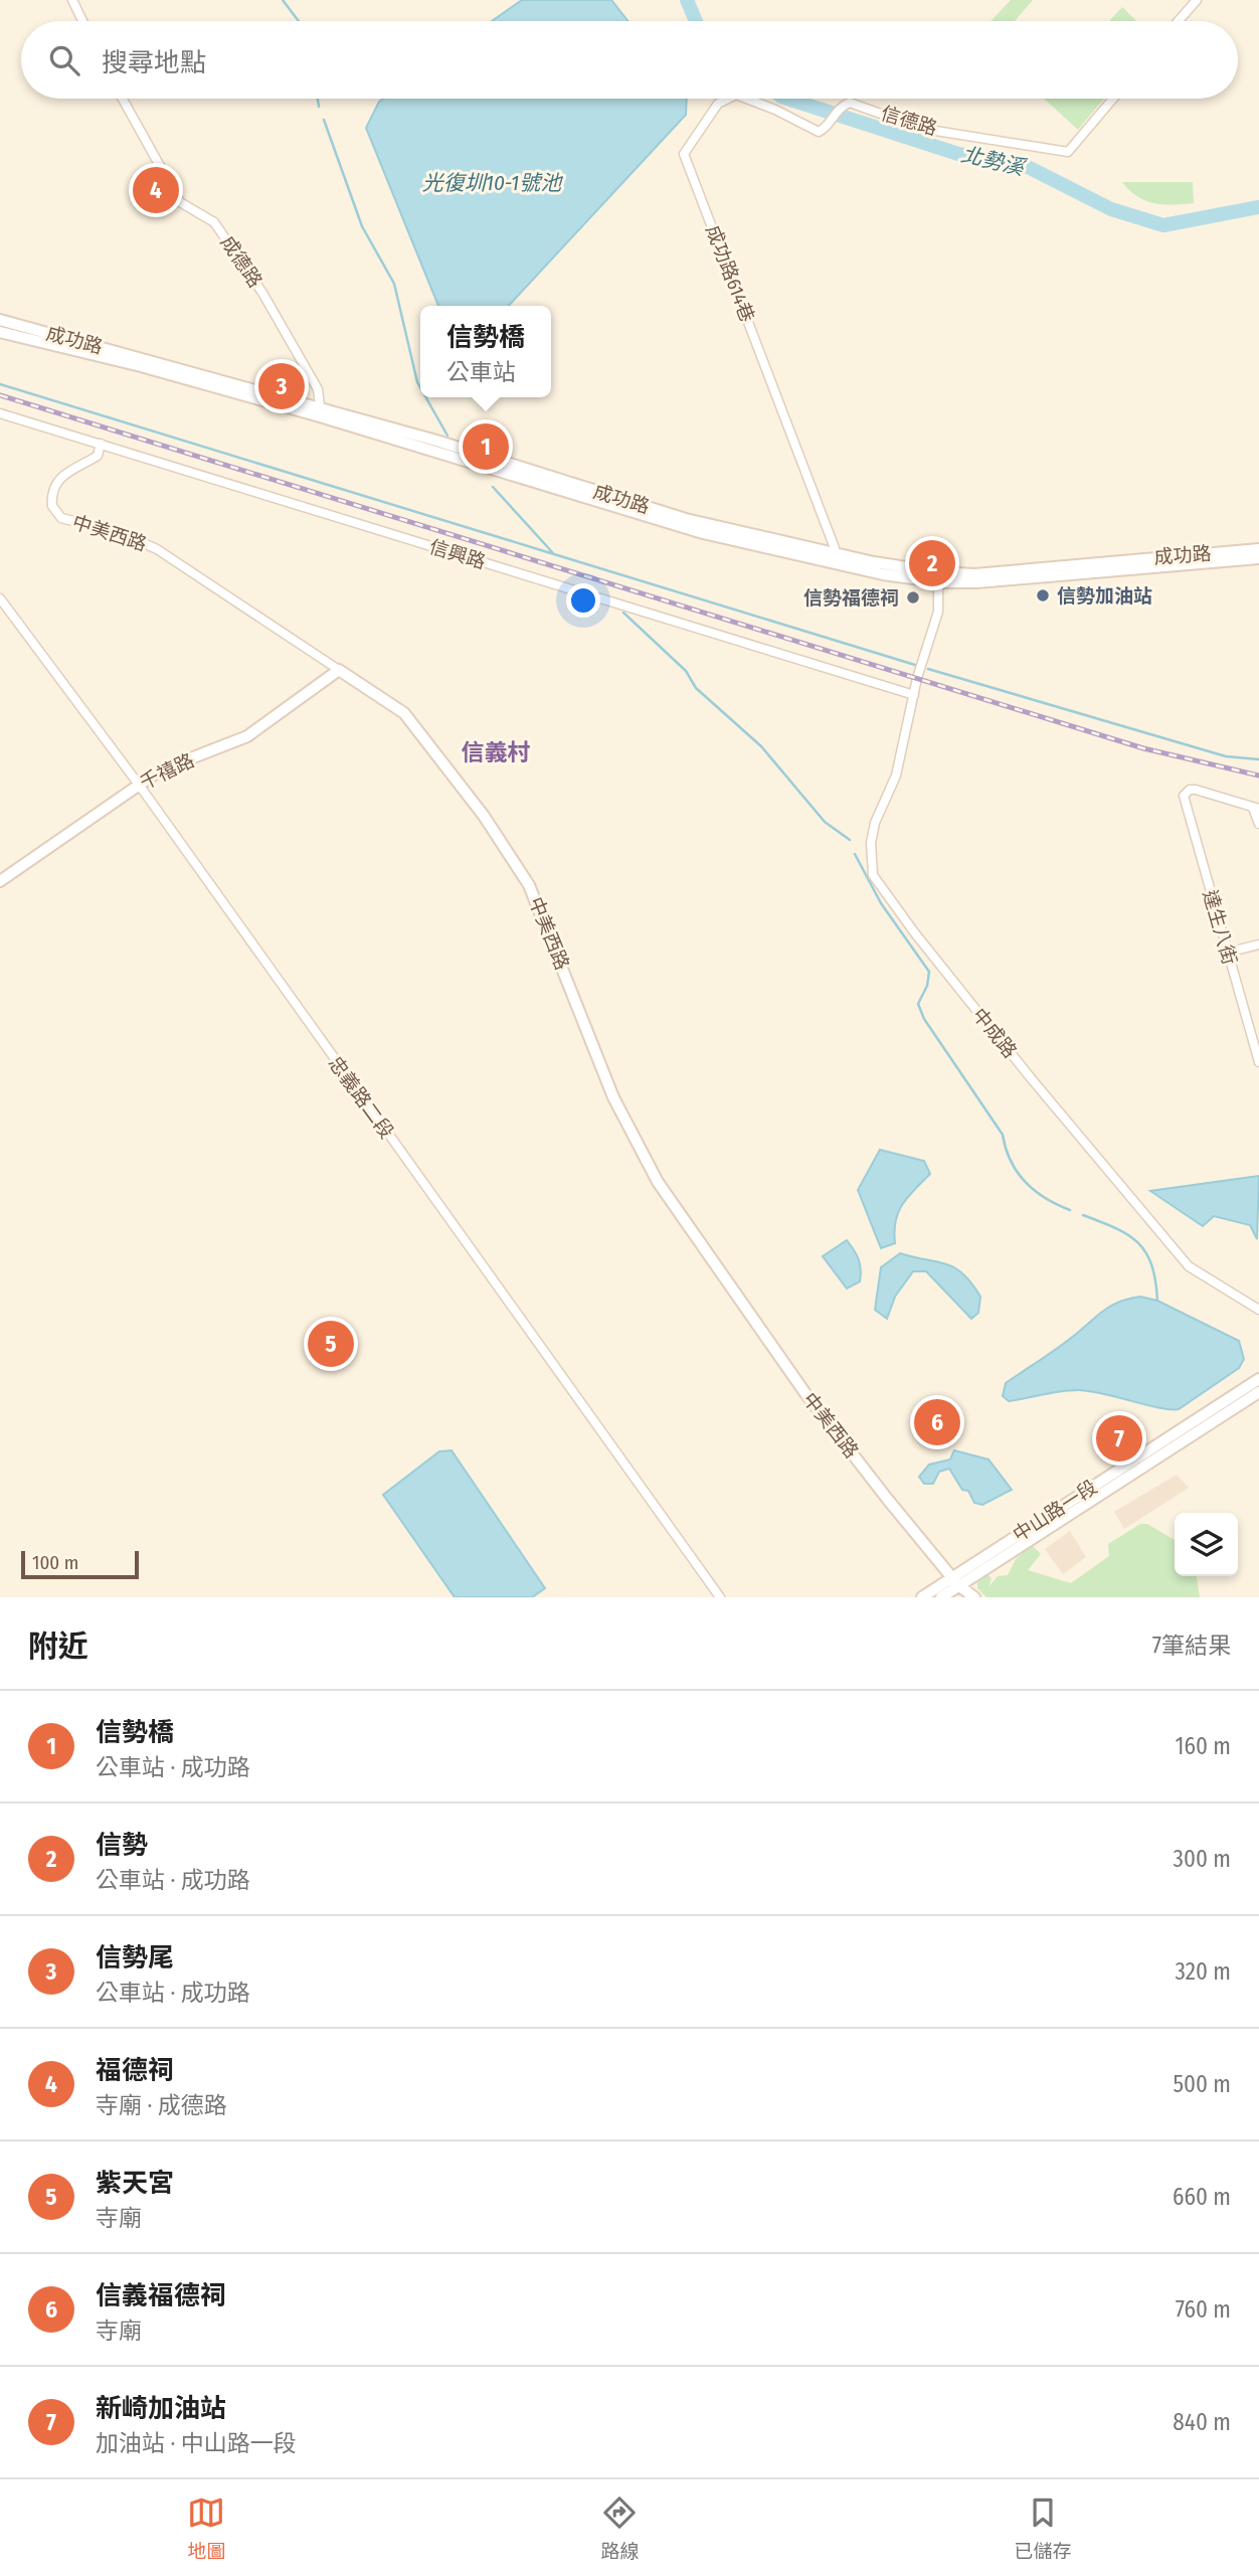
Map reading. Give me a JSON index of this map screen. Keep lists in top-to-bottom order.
{
  "streets": {
    "street": [
      "信德路",
      "成德路",
      "成功路614巷",
      "成功路",
      "中美西路",
      "信興路",
      "千禧路",
      "達生八街",
      "中成路",
      "忠義路二段",
      "中山路一段"
    ]
  },
  "crossings": [
    ["信德路", "成功路614巷"],
    ["成德路", "成功路"],
    ["成功路614巷", "成功路"],
    ["成功路", "中成路"],
    ["中美西路", "信興路"],
    ["中美西路", "千禧路"],
    ["中美西路", "中山路一段"],
    ["信興路", "中成路"],
    ["千禧路", "忠義路二段"]
  ],
  "districts": ["信義村"],
  "water": ["北勢溪", "光復圳10-1號池"],
  "places": ["信勢加油站", "信勢福德祠"],
  "scale_bar": "100 m",
  "page": {
    "search": "搜尋地點",
    "pins": [
      "4",
      "3",
      "1",
      "2",
      "5",
      "6",
      "7"
    ],
    "popup": ["信勢橋", "公車站"],
    "scale": "100 m",
    "heading": ["附近", "7筆結果"],
    "list": [
      {
        "mark": "1",
        "name": "信勢橋",
        "note": "公車站 · 成功路",
        "value": "160 m"
      },
      {
        "mark": "2",
        "name": "信勢",
        "note": "公車站 · 成功路",
        "value": "300 m"
      },
      {
        "mark": "3",
        "name": "信勢尾",
        "note": "公車站 · 成功路",
        "value": "320 m"
      },
      {
        "mark": "4",
        "name": "福德祠",
        "note": "寺廟 · 成德路",
        "value": "500 m"
      },
      {
        "mark": "5",
        "name": "紫天宮",
        "note": "寺廟",
        "value": "660 m"
      },
      {
        "mark": "6",
        "name": "信義福德祠",
        "note": "寺廟",
        "value": "760 m"
      },
      {
        "mark": "7",
        "name": "新崎加油站",
        "note": "加油站 · 中山路一段",
        "value": "840 m"
      }
    ],
    "nav": ["地圖", "路線", "已儲存"]
  }
}
